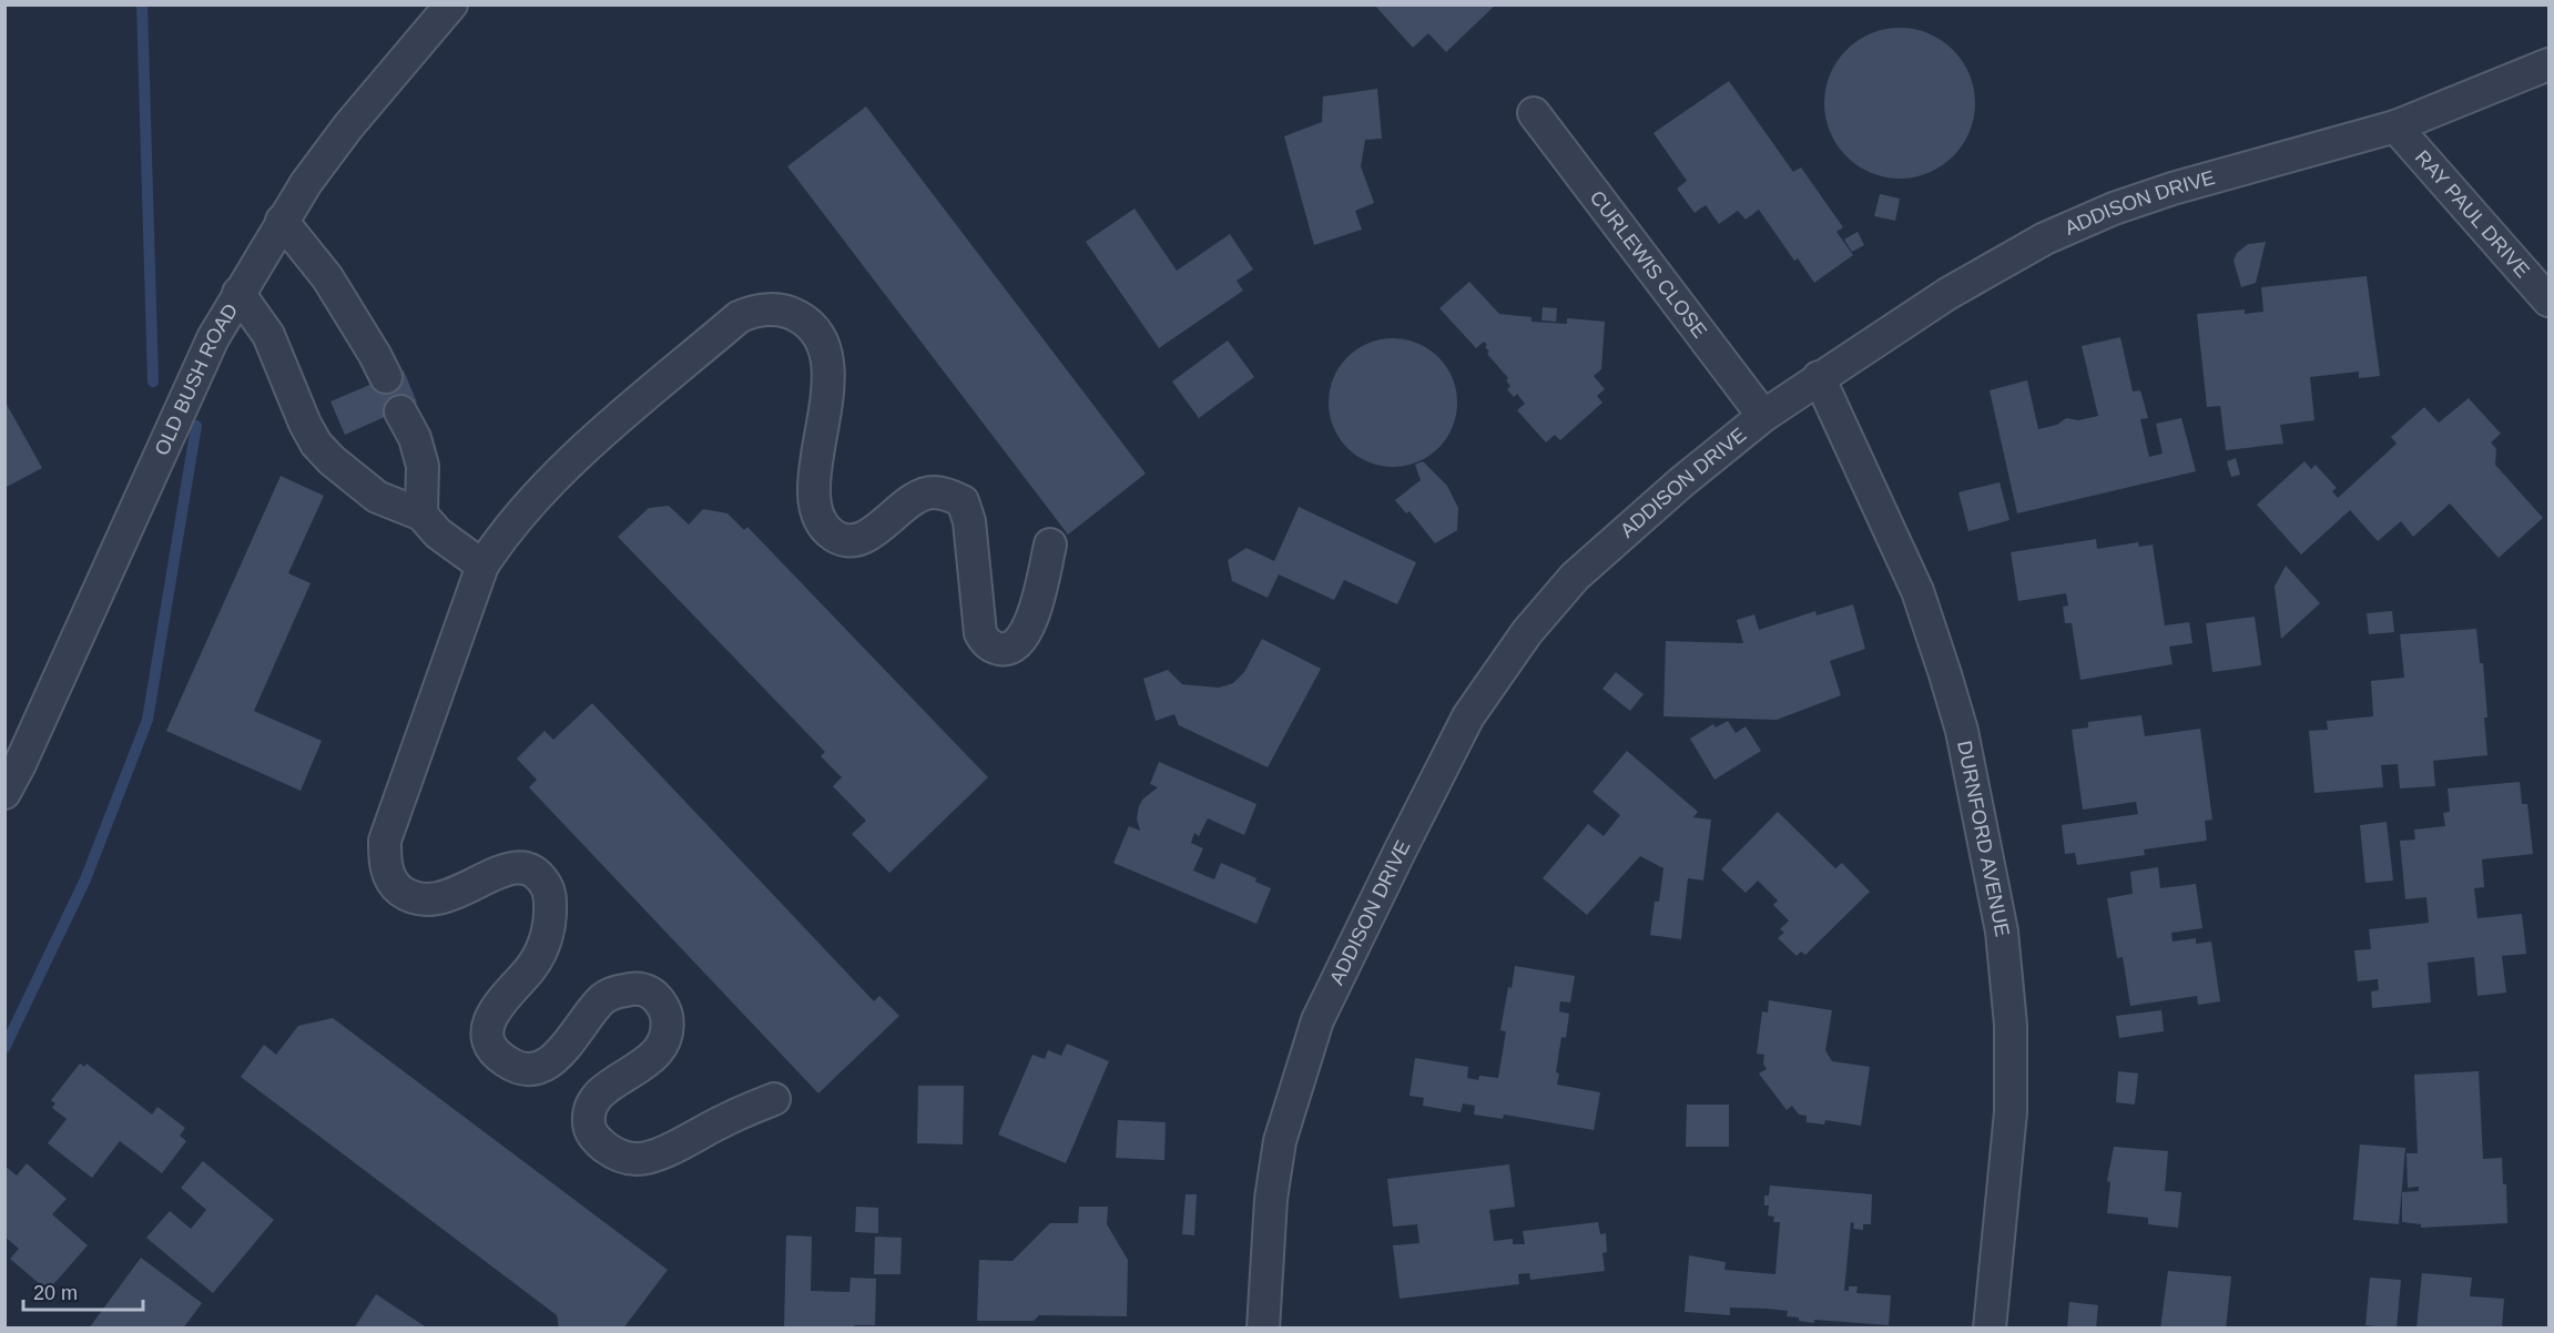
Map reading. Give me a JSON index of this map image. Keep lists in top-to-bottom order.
{
  "streets": {
    "street": [
      "ADDISON DRIVE",
      "RAY PAUL DRIVE",
      "CURLEWIS CLOSE",
      "OLD BUSH ROAD",
      "DURNFORD AVENUE"
    ]
  },
  "crossings": [
    ["ADDISON DRIVE", "RAY PAUL DRIVE"],
    ["ADDISON DRIVE", "CURLEWIS CLOSE"],
    ["ADDISON DRIVE", "DURNFORD AVENUE"]
  ],
  "scale_bar": "20 m"
}
